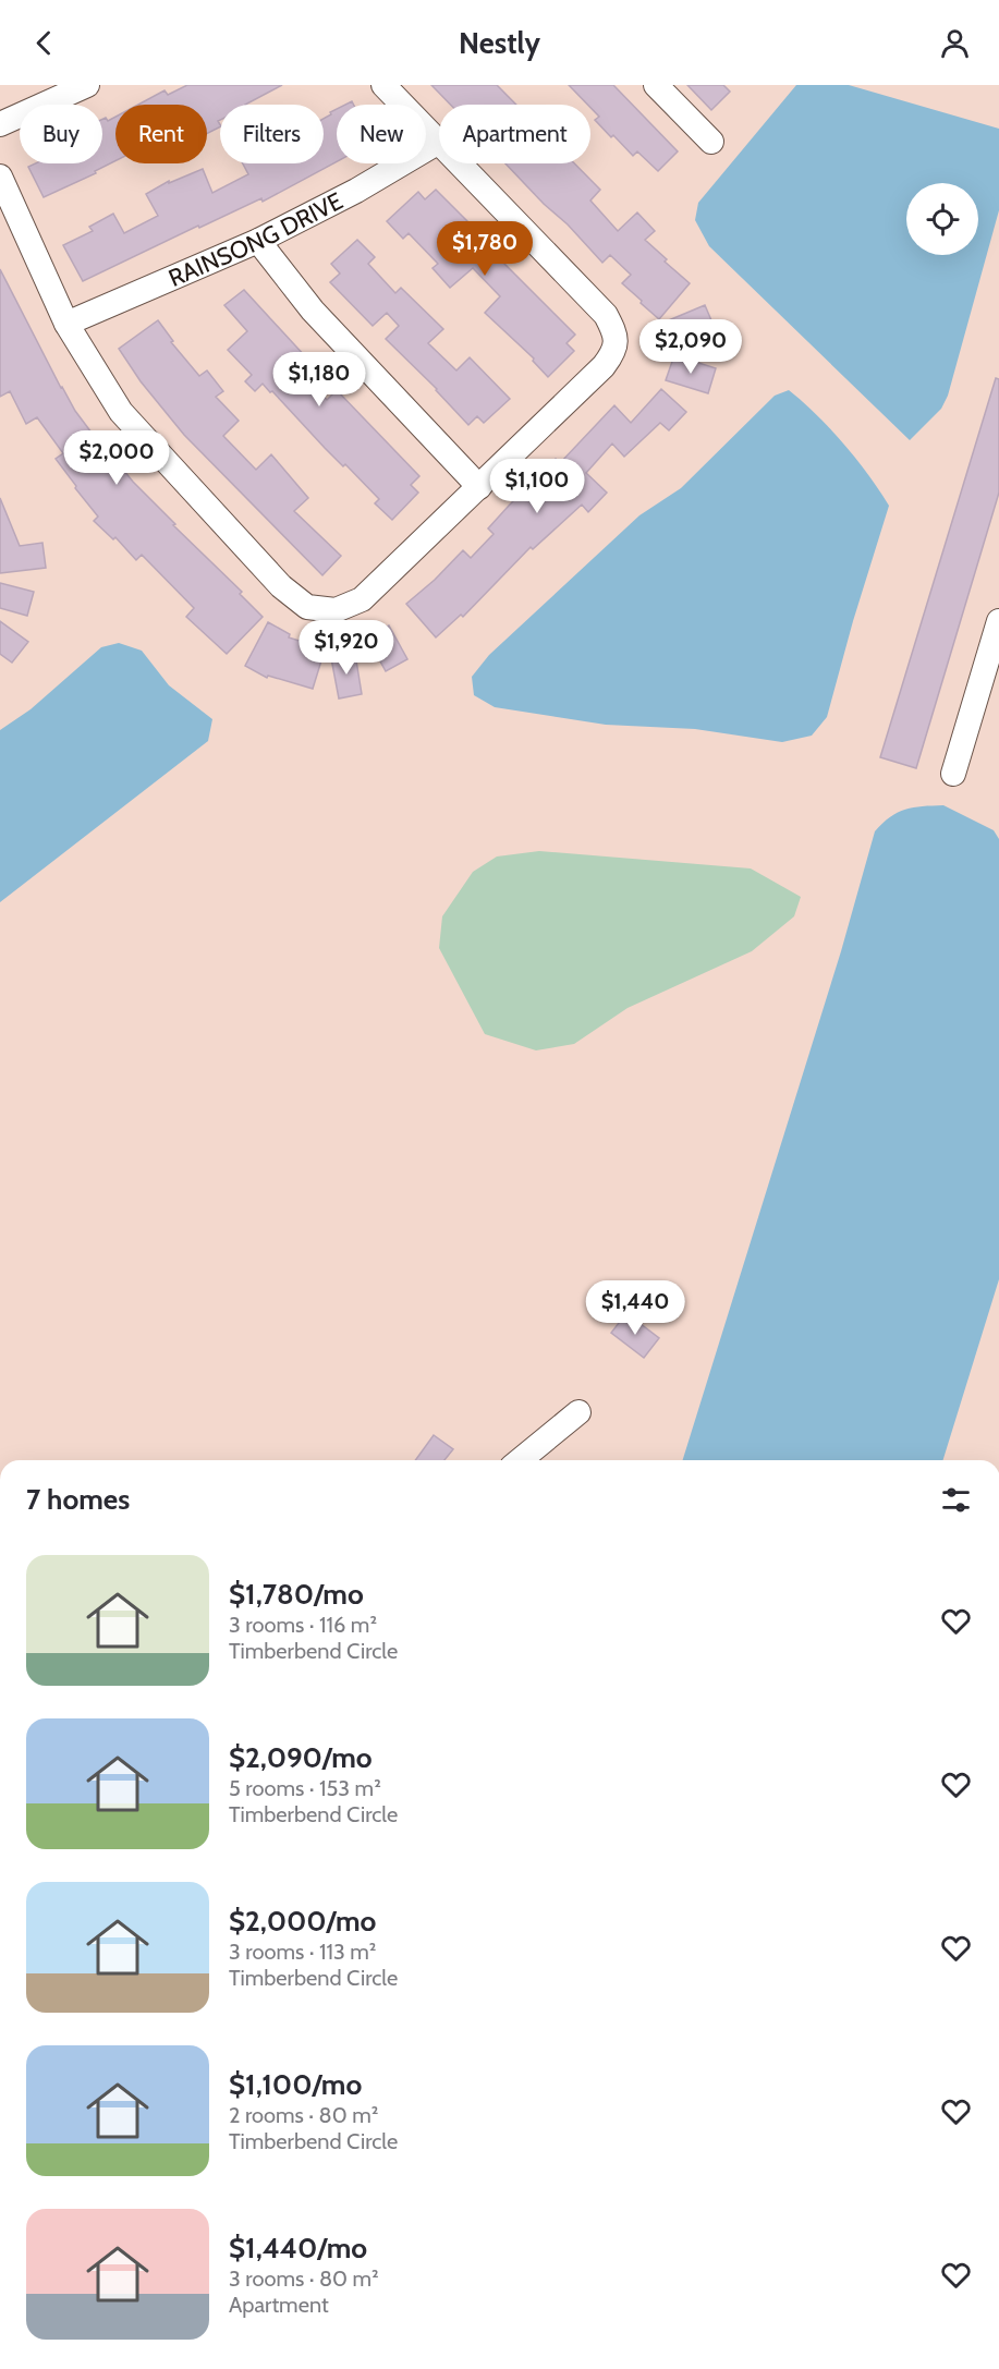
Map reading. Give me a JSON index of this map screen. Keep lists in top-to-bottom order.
{
  "streets": {
    "street": ["RAINSONG DRIVE"]
  },
  "page": {
    "header": "Nestly",
    "chip": [
      "Buy",
      "Rent",
      "Filters",
      "New",
      "Apartment"
    ],
    "price": [
      "$1,780",
      "$2,090",
      "$1,180",
      "$2,000",
      "$1,100",
      "$1,920",
      "$1,440"
    ],
    "heading": "7 homes",
    "list": [
      {
        "name": "$1,780/mo",
        "note": "3 rooms · 116 m² · Timberbend Circle"
      },
      {
        "name": "$2,090/mo",
        "note": "5 rooms · 153 m² · Timberbend Circle"
      },
      {
        "name": "$2,000/mo",
        "note": "3 rooms · 113 m² · Timberbend Circle"
      },
      {
        "name": "$1,100/mo",
        "note": "2 rooms · 80 m² · Timberbend Circle"
      },
      {
        "name": "$1,440/mo",
        "note": "3 rooms · 80 m² · Apartment"
      }
    ]
  }
}
